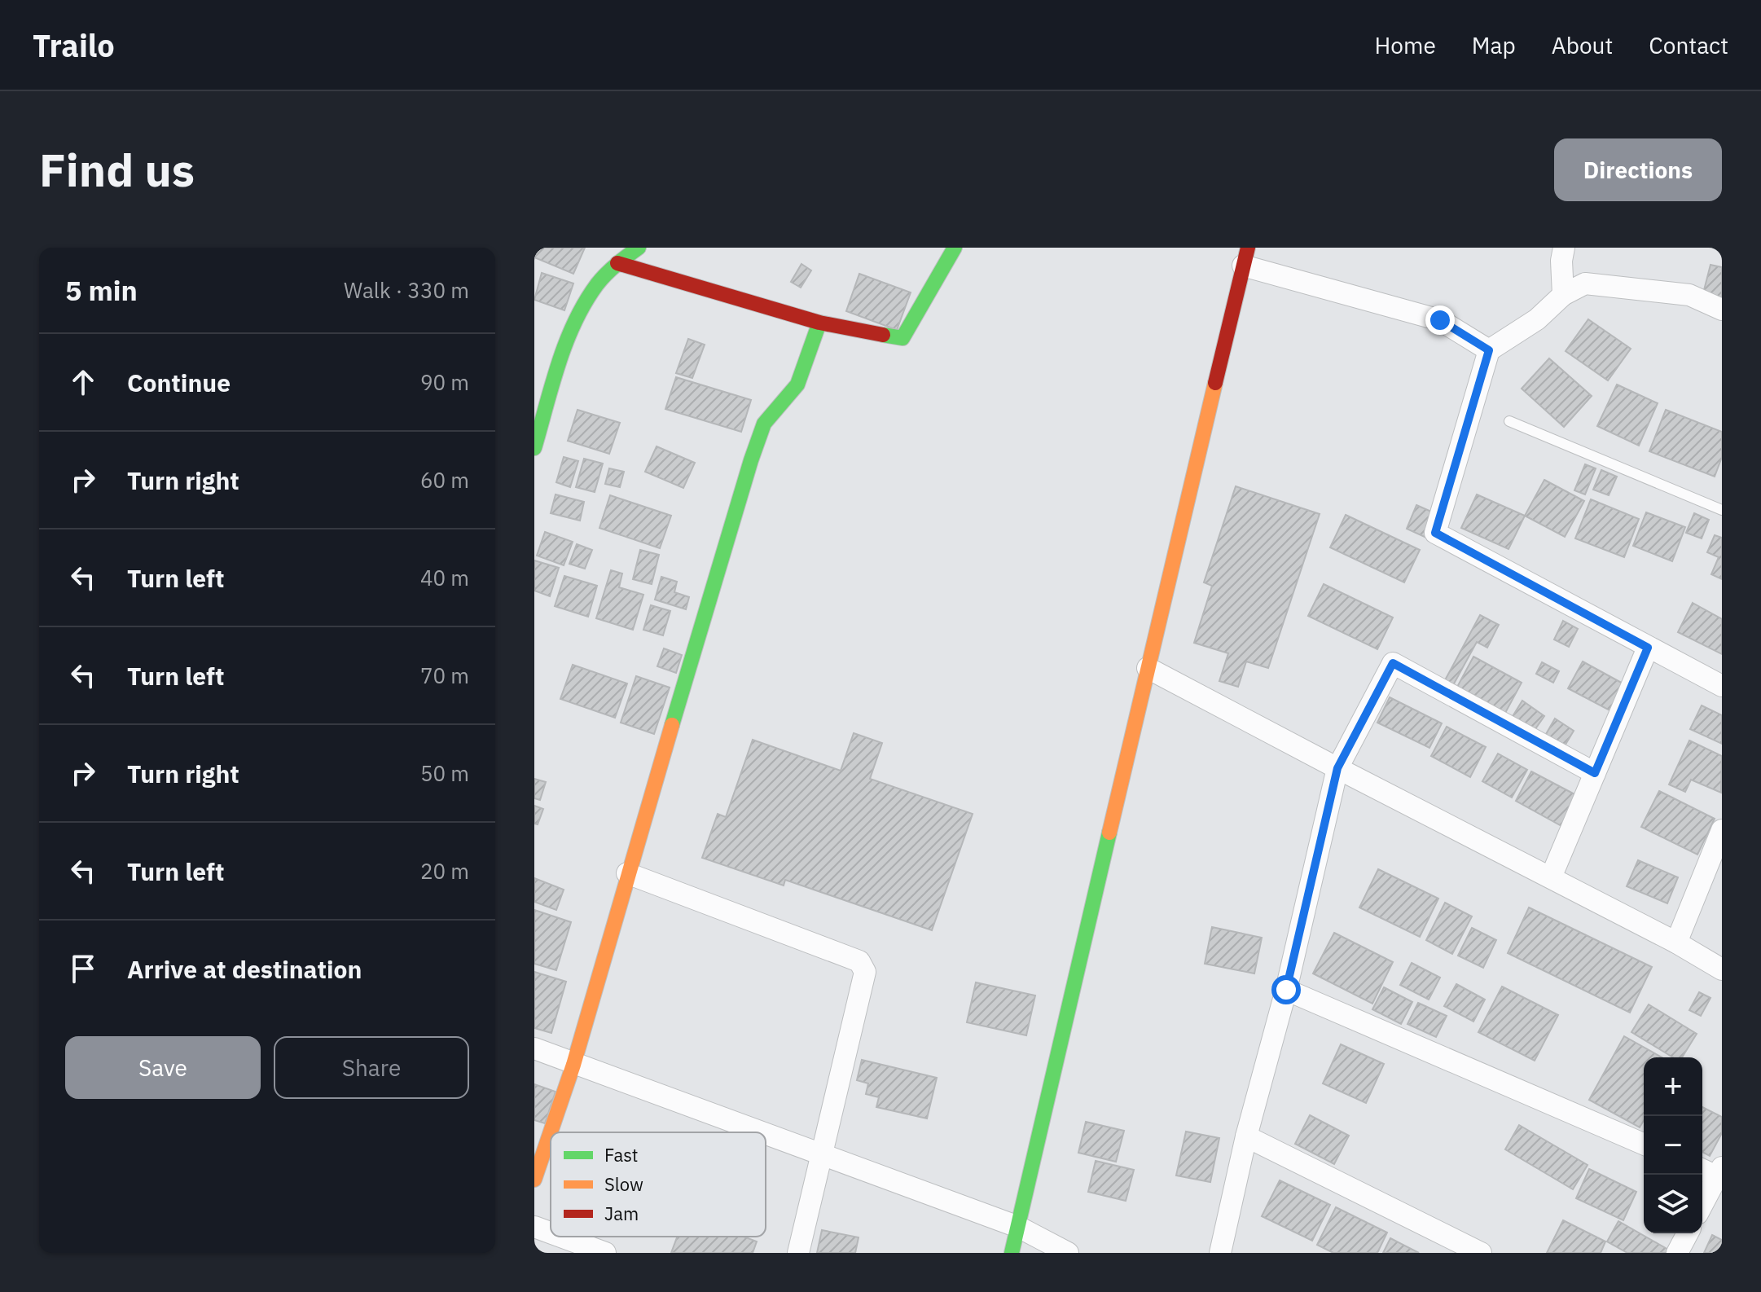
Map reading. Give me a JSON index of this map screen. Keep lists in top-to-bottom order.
{
  "legend": ["Fast", "Slow", "Jam"],
  "page": {
    "header": "Trailo",
    "nav": [
      "Home",
      "Map",
      "About",
      "Contact"
    ],
    "buttons": [
      "Directions",
      ["Save", "Share"]
    ],
    "title": "Find us",
    "heading": ["5 min", "Walk · 330 m"],
    "list": [
      ["Continue", "90 m"],
      ["Turn right", "60 m"],
      ["Turn left", "40 m"],
      ["Turn left", "70 m"],
      ["Turn right", "50 m"],
      ["Turn left", "20 m"],
      "Arrive at destination"
    ],
    "map_buttons": ["+", "−"]
  }
}
